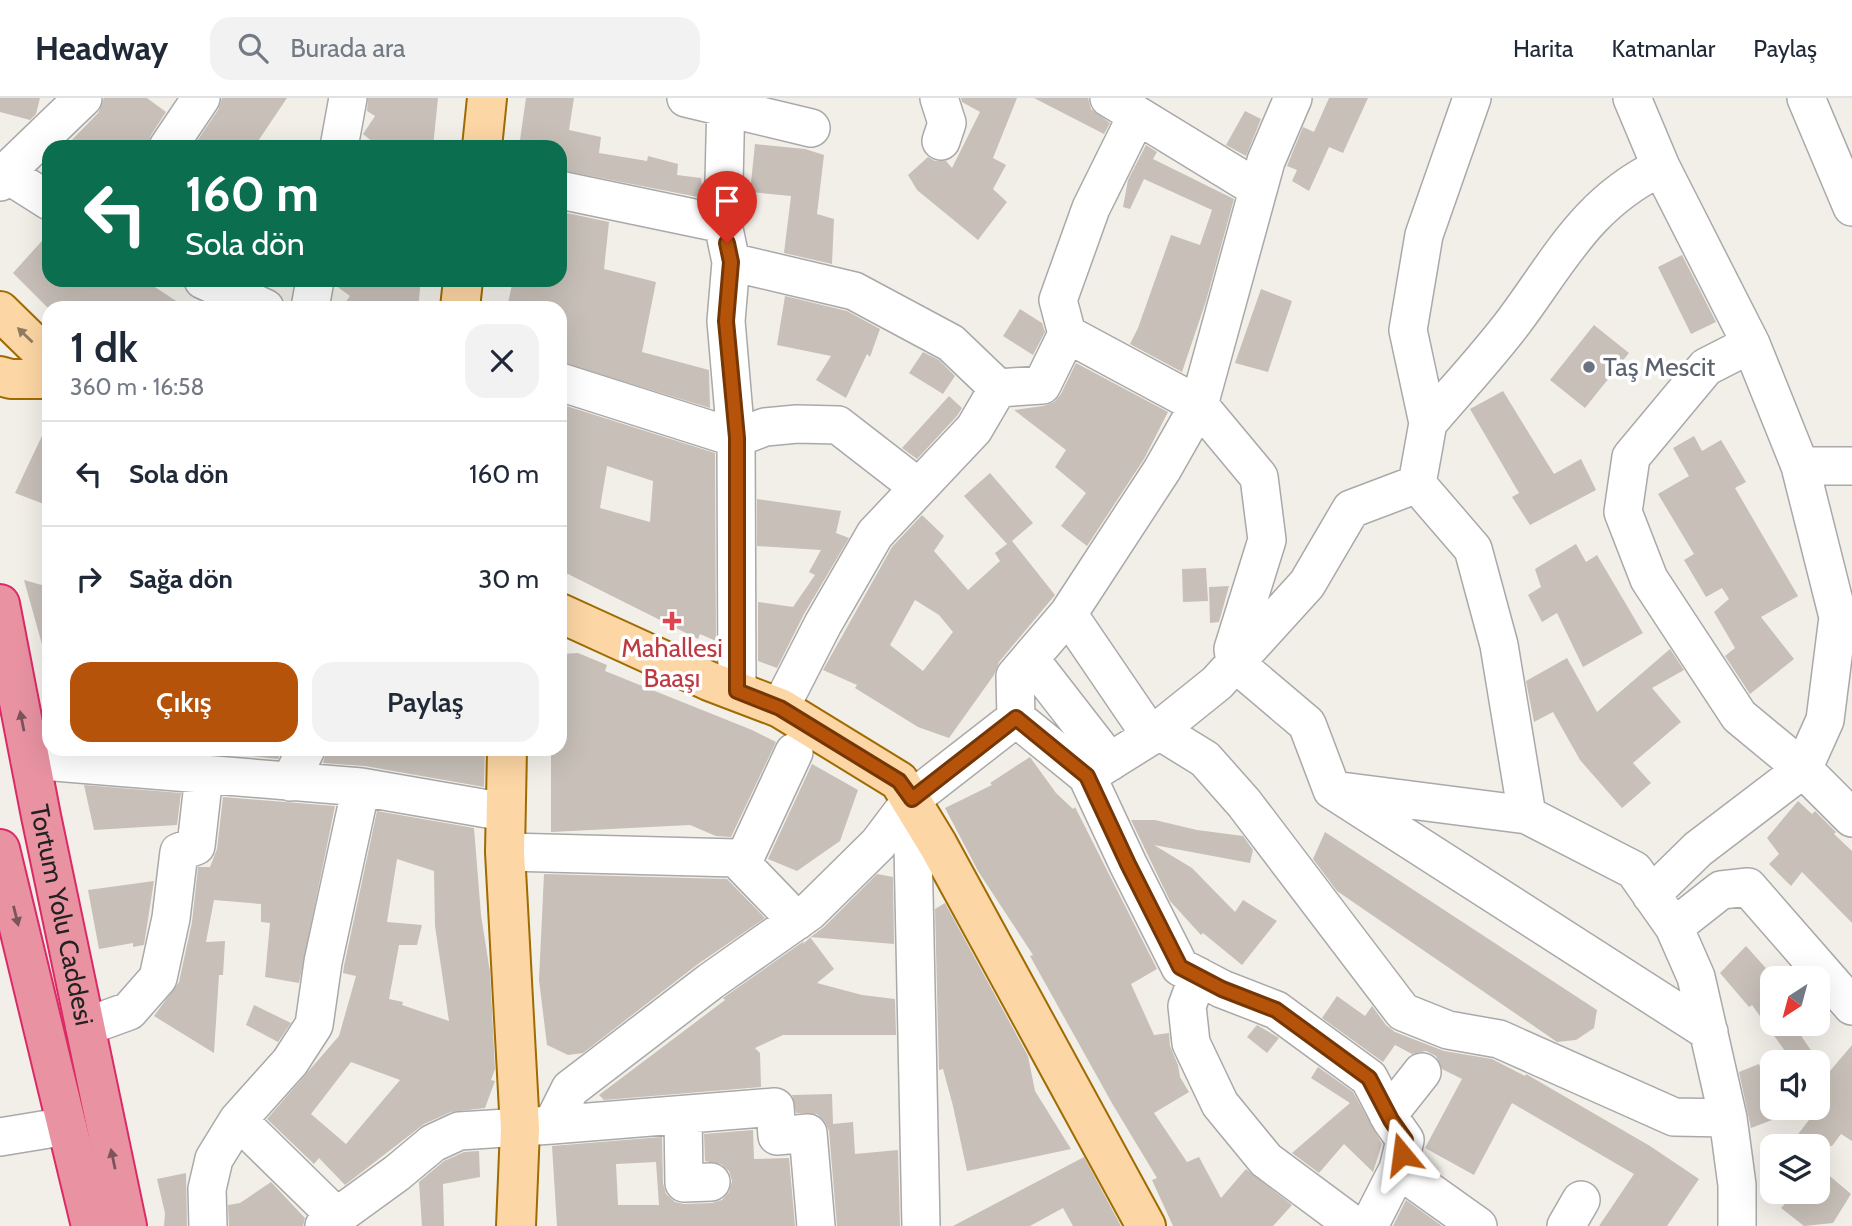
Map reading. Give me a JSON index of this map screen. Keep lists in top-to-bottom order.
{
  "streets": {
    "highway": ["Tortum Yolu Caddesi"]
  },
  "places": {
    "other": ["Taş Mescit"],
    "health": ["Mahallesi Baaşı"]
  },
  "north": "bottom left",
  "page": {
    "header": "Headway",
    "search": "Burada ara",
    "nav": ["Harita", "Katmanlar", "Paylaş"],
    "turn": ["160 m", "Sola dön"],
    "heading": ["1 dk", "360 m · 16:58"],
    "list": [
      {
        "name": "Sola dön",
        "value": "160 m"
      },
      {
        "name": "Sağa dön",
        "value": "30 m"
      }
    ],
    "buttons": ["Çıkış", "Paylaş"]
  }
}
